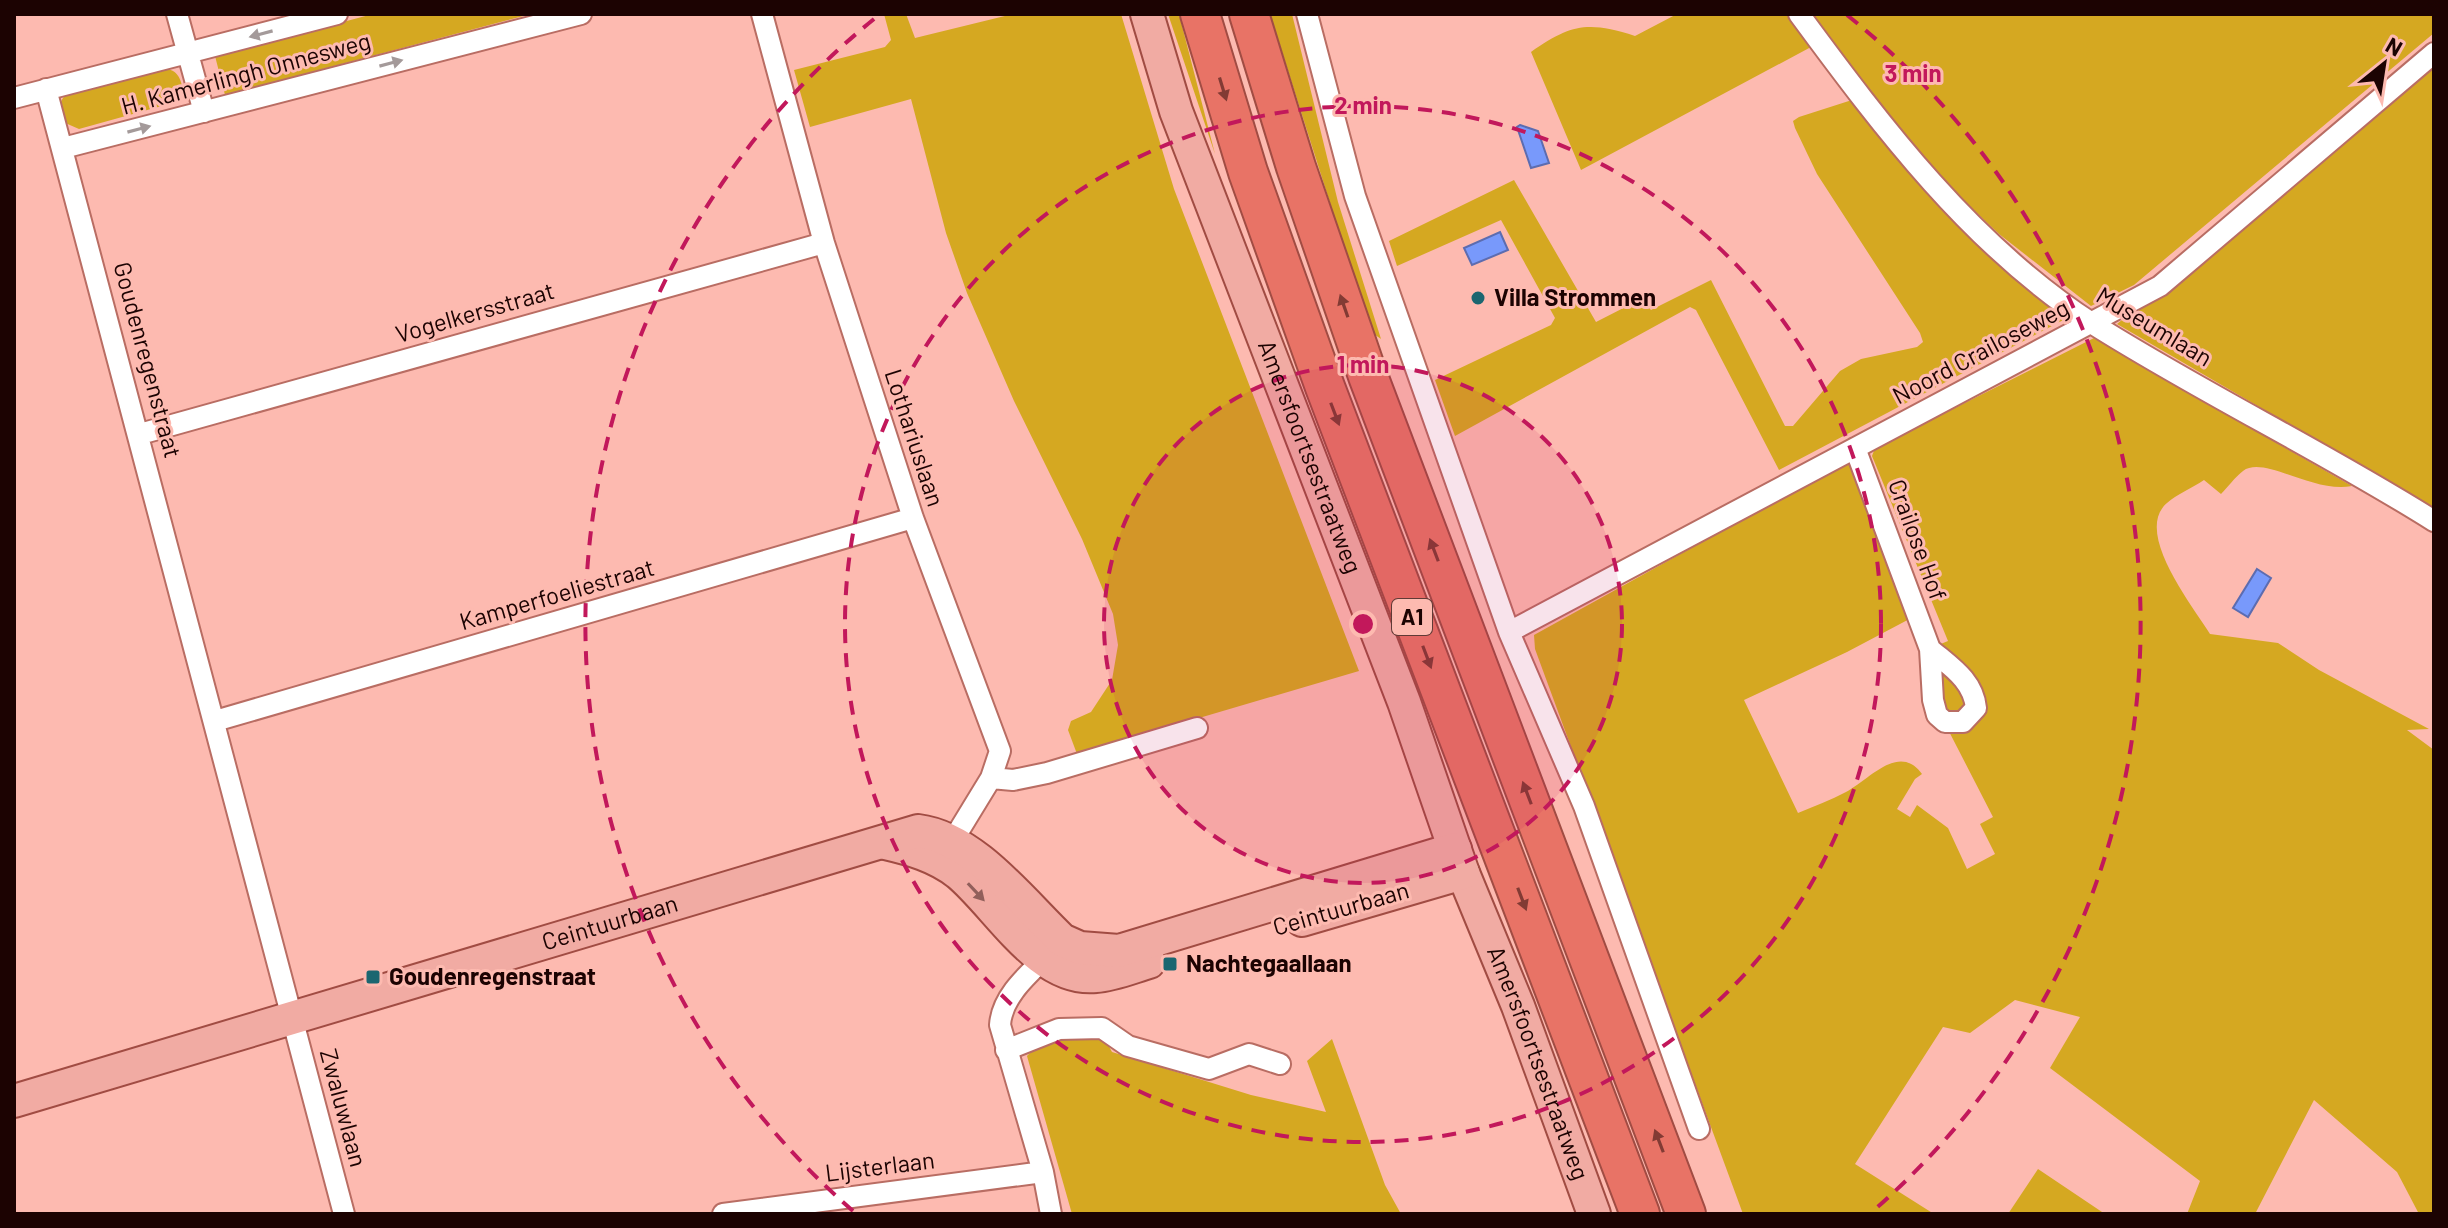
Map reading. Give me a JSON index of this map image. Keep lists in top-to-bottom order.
{
  "streets": {
    "highway": ["A1"],
    "main road": ["Amersfoortsestraatweg", "Ceintuurbaan"],
    "street": [
      "H. Kamerlingh Onnesweg",
      "Vogelkersstraat",
      "Museumlaan",
      "Noord Crailoseweg",
      "Goudenregenstraat",
      "Lothariuslaan",
      "Crailose Hof",
      "Kamperfoeliestraat",
      "Zwaluwlaan",
      "Lijsterlaan"
    ]
  },
  "crossings": [
    ["H. Kamerlingh Onnesweg", "Goudenregenstraat"],
    ["Vogelkersstraat", "Goudenregenstraat"],
    ["Vogelkersstraat", "Lothariuslaan"],
    ["Museumlaan", "Noord Crailoseweg"],
    ["Noord Crailoseweg", "Crailose Hof"],
    ["Goudenregenstraat", "Kamperfoeliestraat"],
    ["Goudenregenstraat", "Ceintuurbaan"],
    ["Goudenregenstraat", "Zwaluwlaan"],
    ["Lothariuslaan", "Kamperfoeliestraat"],
    ["Lothariuslaan", "Ceintuurbaan"],
    ["Amersfoortsestraatweg", "Ceintuurbaan"],
    ["Ceintuurbaan", "Zwaluwlaan"]
  ],
  "places": {
    "other": ["Villa Strommen"],
    "transit": ["Nachtegaallaan", "Goudenregenstraat"]
  },
  "north": "top right",
  "rings": ["3 min", "2 min", "1 min"]
}
